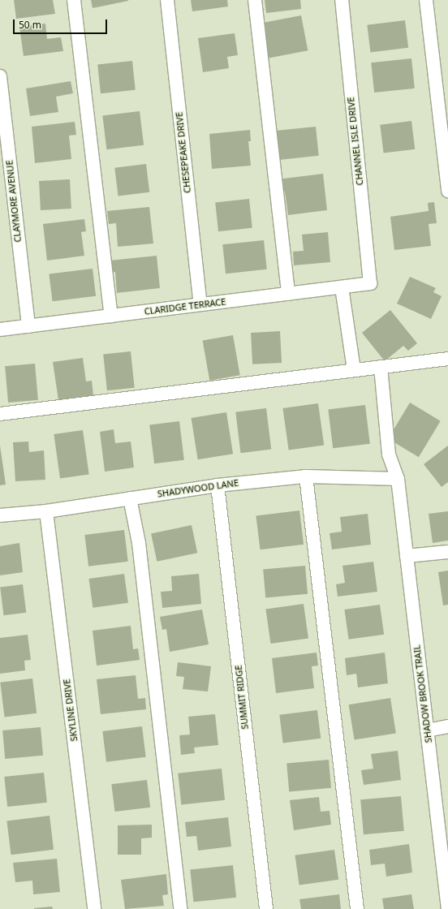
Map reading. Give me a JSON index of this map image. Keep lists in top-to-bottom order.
{
  "streets": {
    "street": [
      "CHANNEL ISLE DRIVE",
      "CHESEPEAKE DRIVE",
      "CLAYMORE AVENUE",
      "CLARIDGE TERRACE",
      "SHADYWOOD LANE",
      "SHADOW BROOK TRAIL",
      "SUMMIT RIDGE",
      "SKYLINE DRIVE"
    ]
  },
  "crossings": [
    ["CHANNEL ISLE DRIVE", "CLARIDGE TERRACE"],
    ["CHESEPEAKE DRIVE", "CLARIDGE TERRACE"],
    ["CLAYMORE AVENUE", "CLARIDGE TERRACE"],
    ["SHADYWOOD LANE", "SHADOW BROOK TRAIL"],
    ["SHADYWOOD LANE", "SUMMIT RIDGE"],
    ["SHADYWOOD LANE", "SKYLINE DRIVE"]
  ],
  "scale_bar": "50 m"
}
